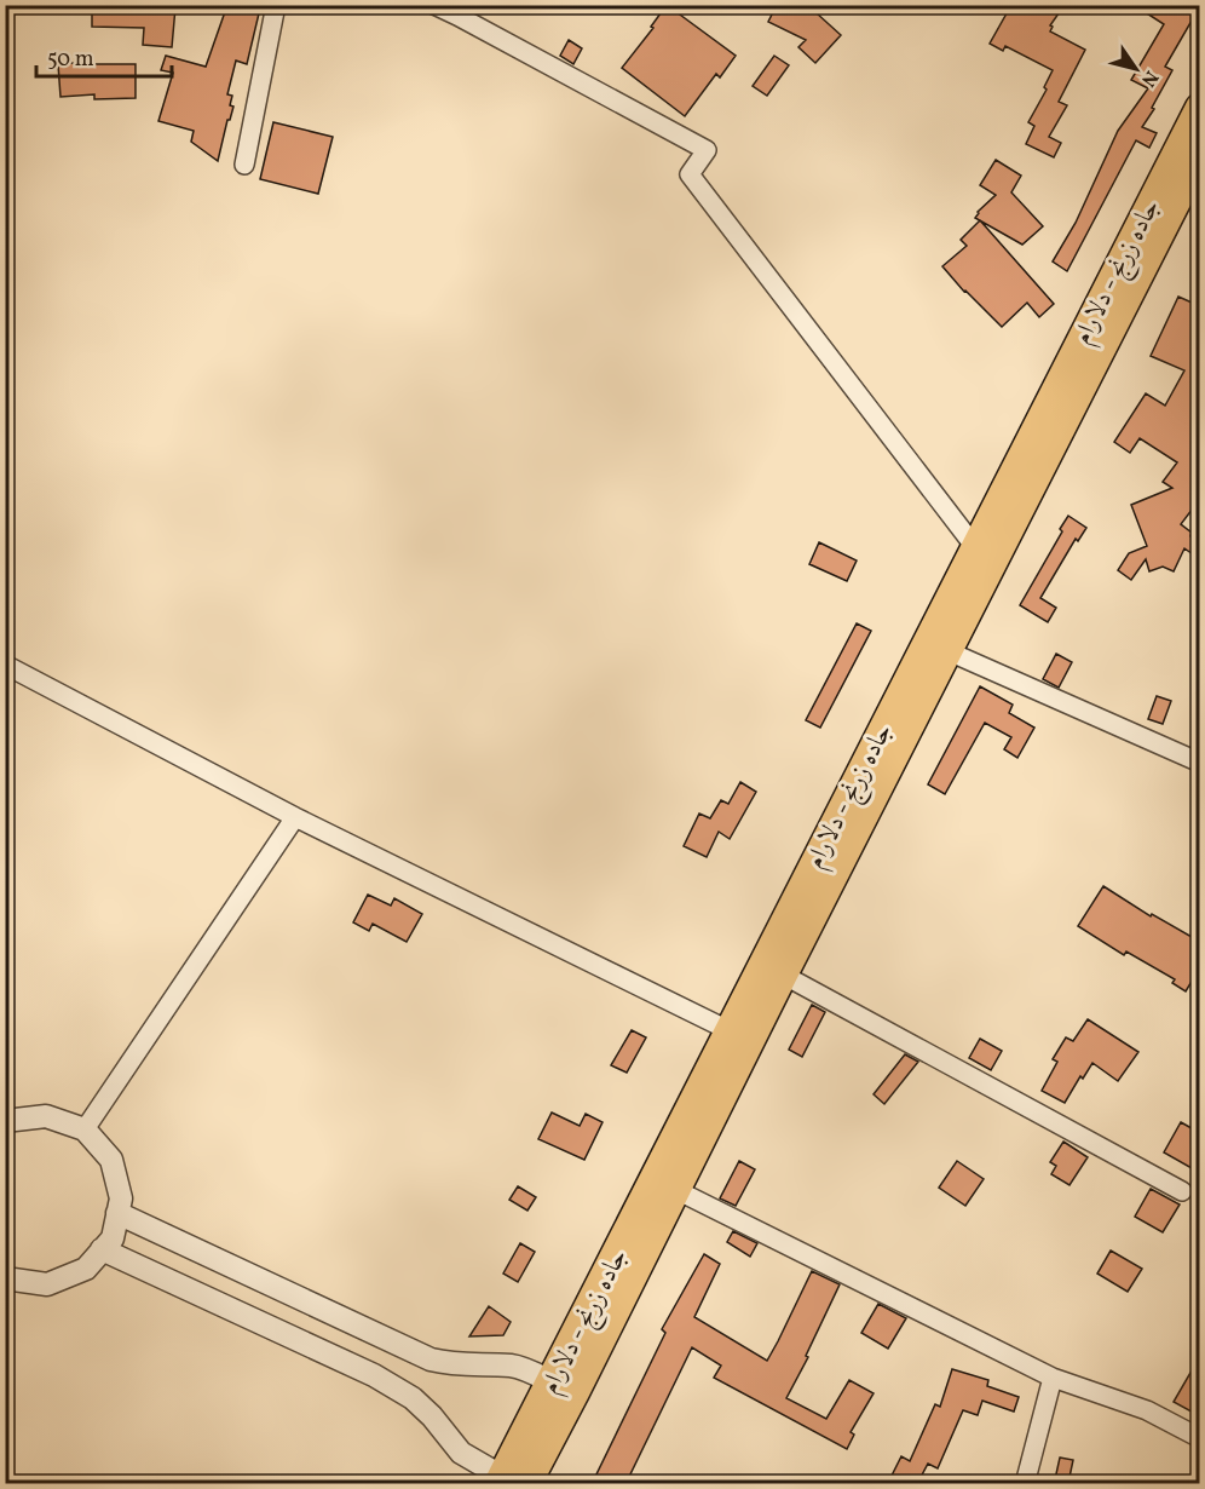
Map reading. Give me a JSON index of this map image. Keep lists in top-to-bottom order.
{
  "streets": {
    "highway": ["جاده زرنج - دلارام"]
  },
  "scale_bar": "50 m",
  "north": "bottom right"
}
